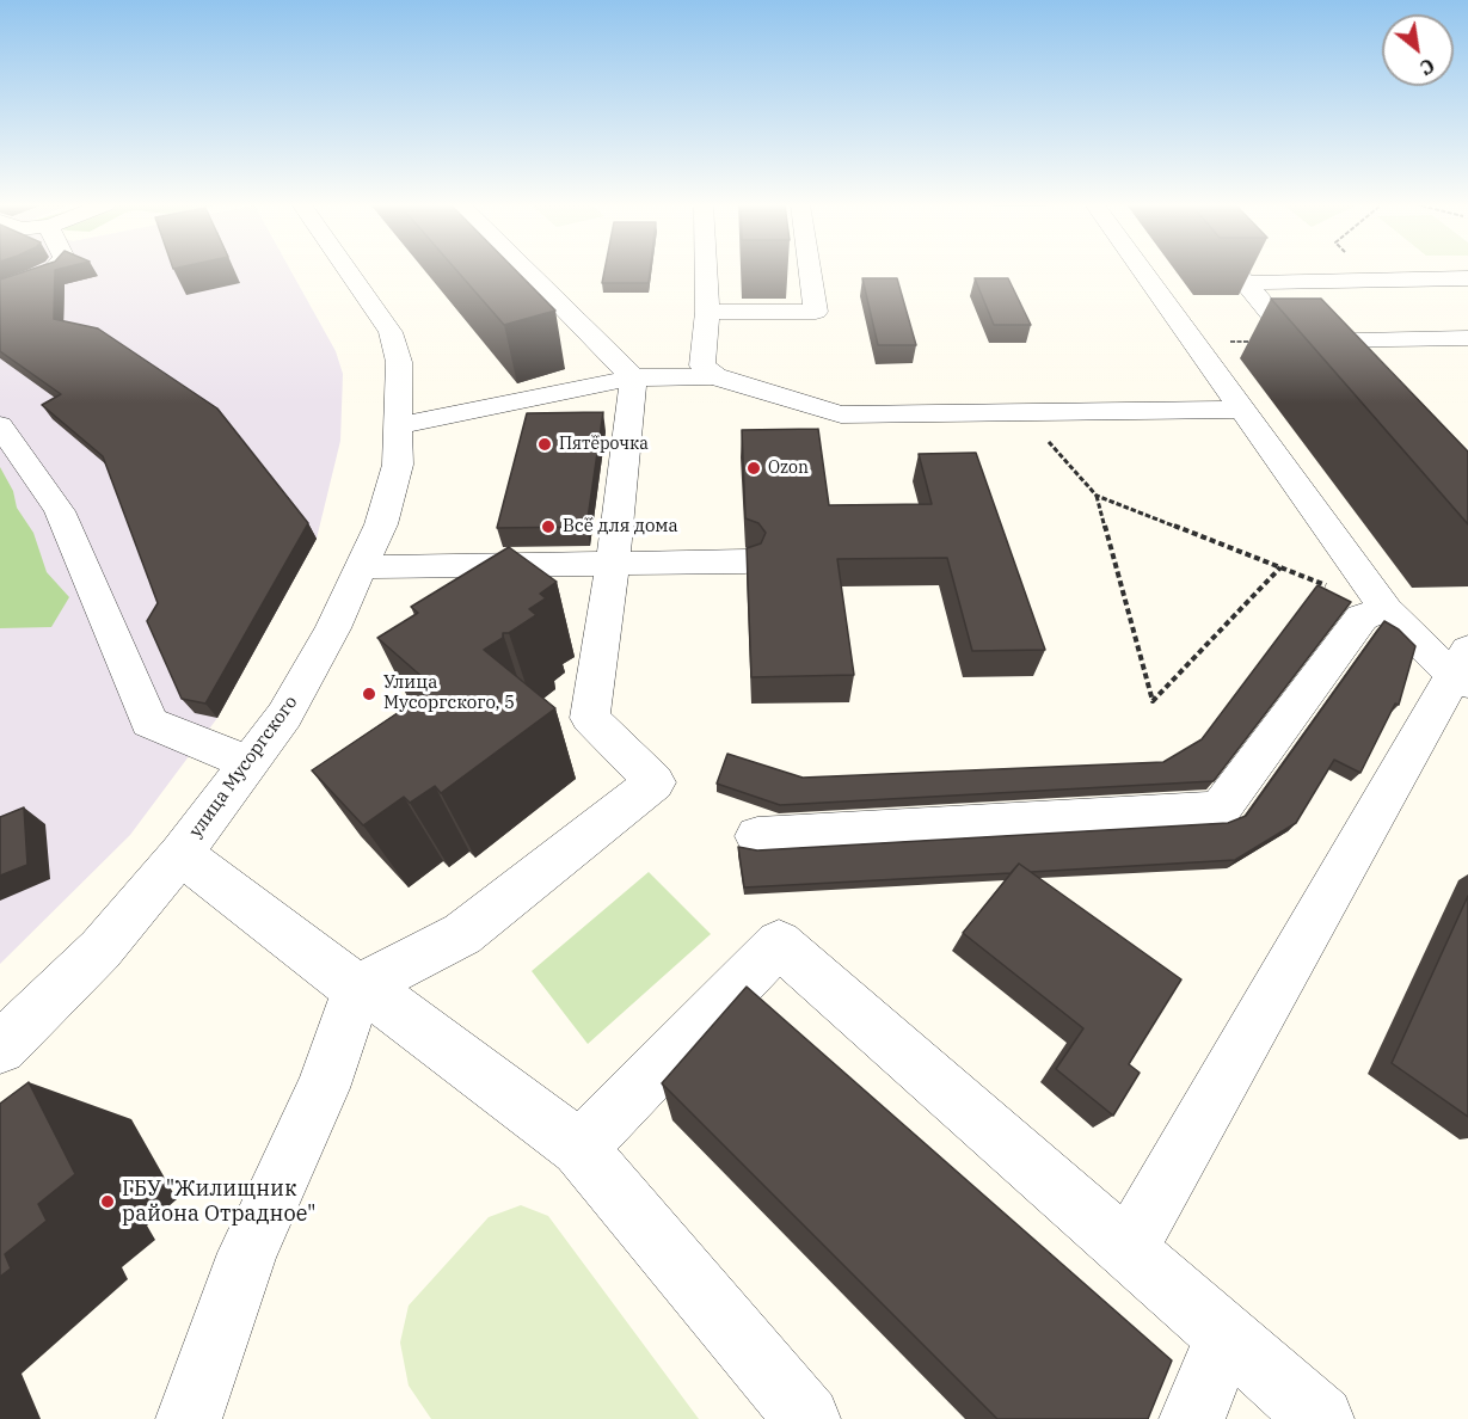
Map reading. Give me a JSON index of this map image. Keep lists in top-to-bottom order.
{
  "streets": {
    "street": ["улица Мусоргского"]
  },
  "places": [
    "Пятёрочка",
    "Ozon",
    "Всё для дома",
    "Улица Мусоргского, 5",
    "ГБУ \"Жилищник района Отрадное\""
  ],
  "north": "bottom right"
}
